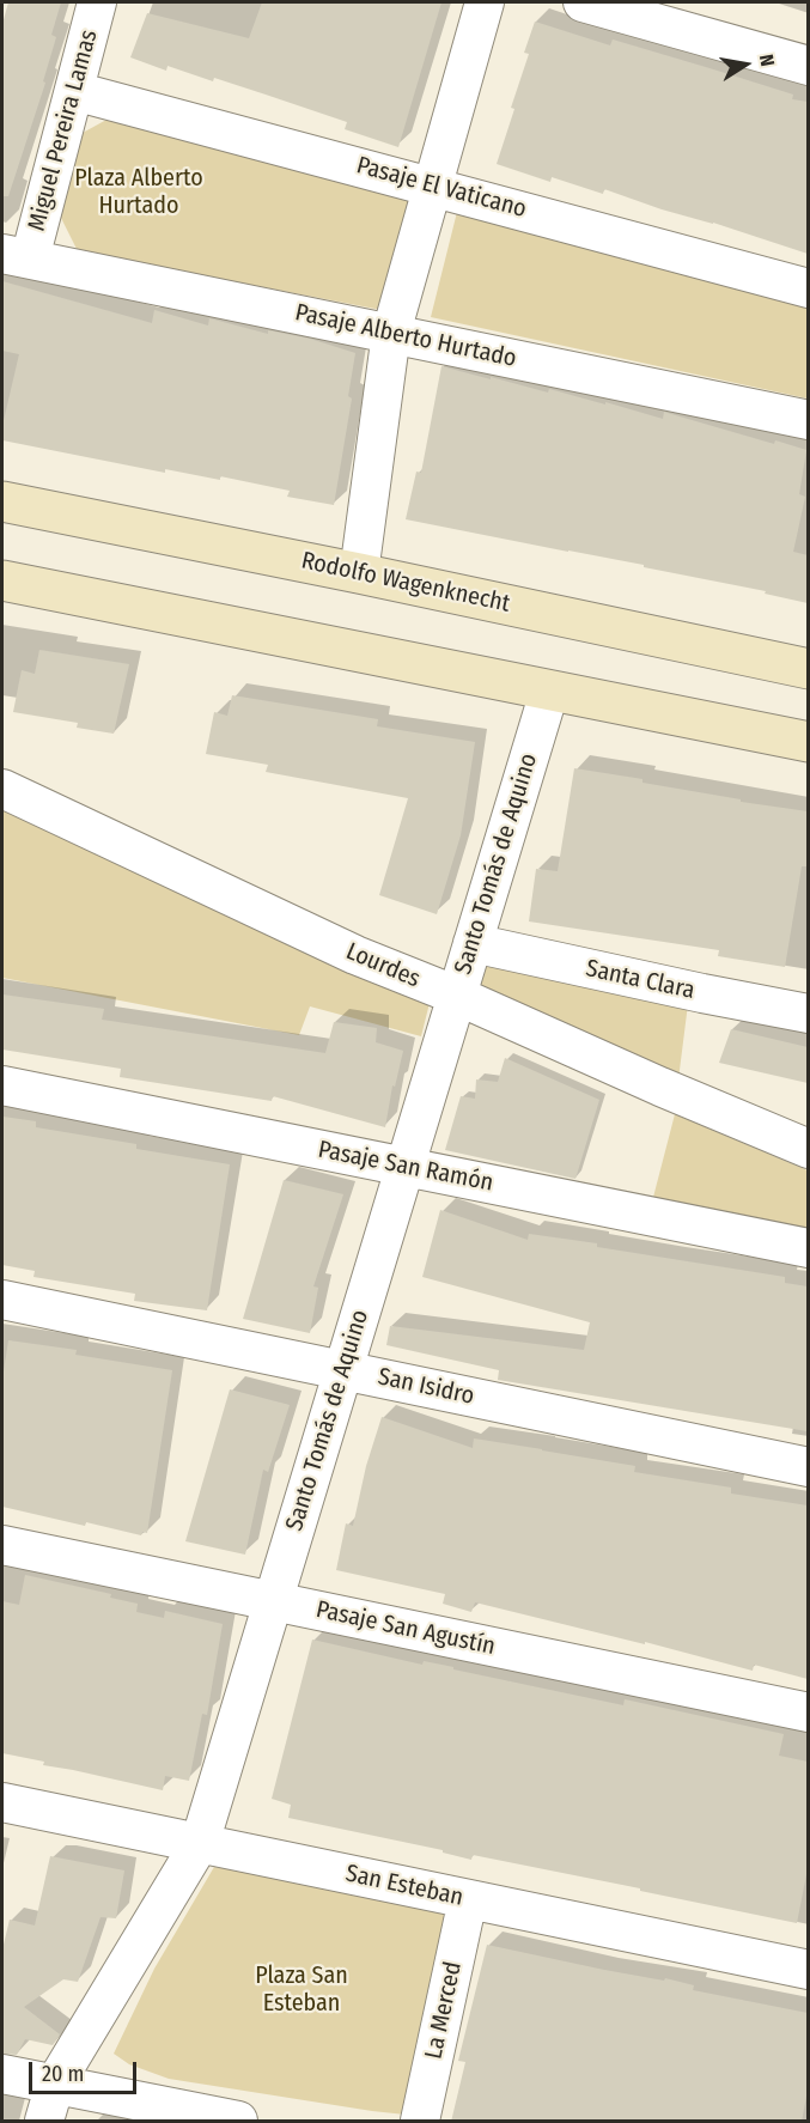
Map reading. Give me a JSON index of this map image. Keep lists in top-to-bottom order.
{
  "streets": {
    "street": [
      "Miguel Pereira Lamas",
      "Pasaje El Vaticano",
      "Pasaje Alberto Hurtado",
      "Rodolfo Wagenknecht",
      "Santo Tomás de Aquino",
      "Lourdes",
      "Santa Clara",
      "Pasaje San Ramón",
      "San Isidro",
      "Pasaje San Agustín",
      "San Esteban",
      "La Merced"
    ]
  },
  "crossings": [
    ["Miguel Pereira Lamas", "Pasaje El Vaticano"],
    ["Miguel Pereira Lamas", "Pasaje Alberto Hurtado"],
    ["Santo Tomás de Aquino", "Lourdes"],
    ["Santo Tomás de Aquino", "Santa Clara"],
    ["Santo Tomás de Aquino", "Pasaje San Ramón"],
    ["Santo Tomás de Aquino", "San Isidro"],
    ["Santo Tomás de Aquino", "Pasaje San Agustín"],
    ["Santo Tomás de Aquino", "San Esteban"],
    ["San Esteban", "La Merced"]
  ],
  "parks": ["Plaza Alberto Hurtado", "Plaza San Esteban"],
  "scale_bar": "20 m",
  "north": "right"
}
